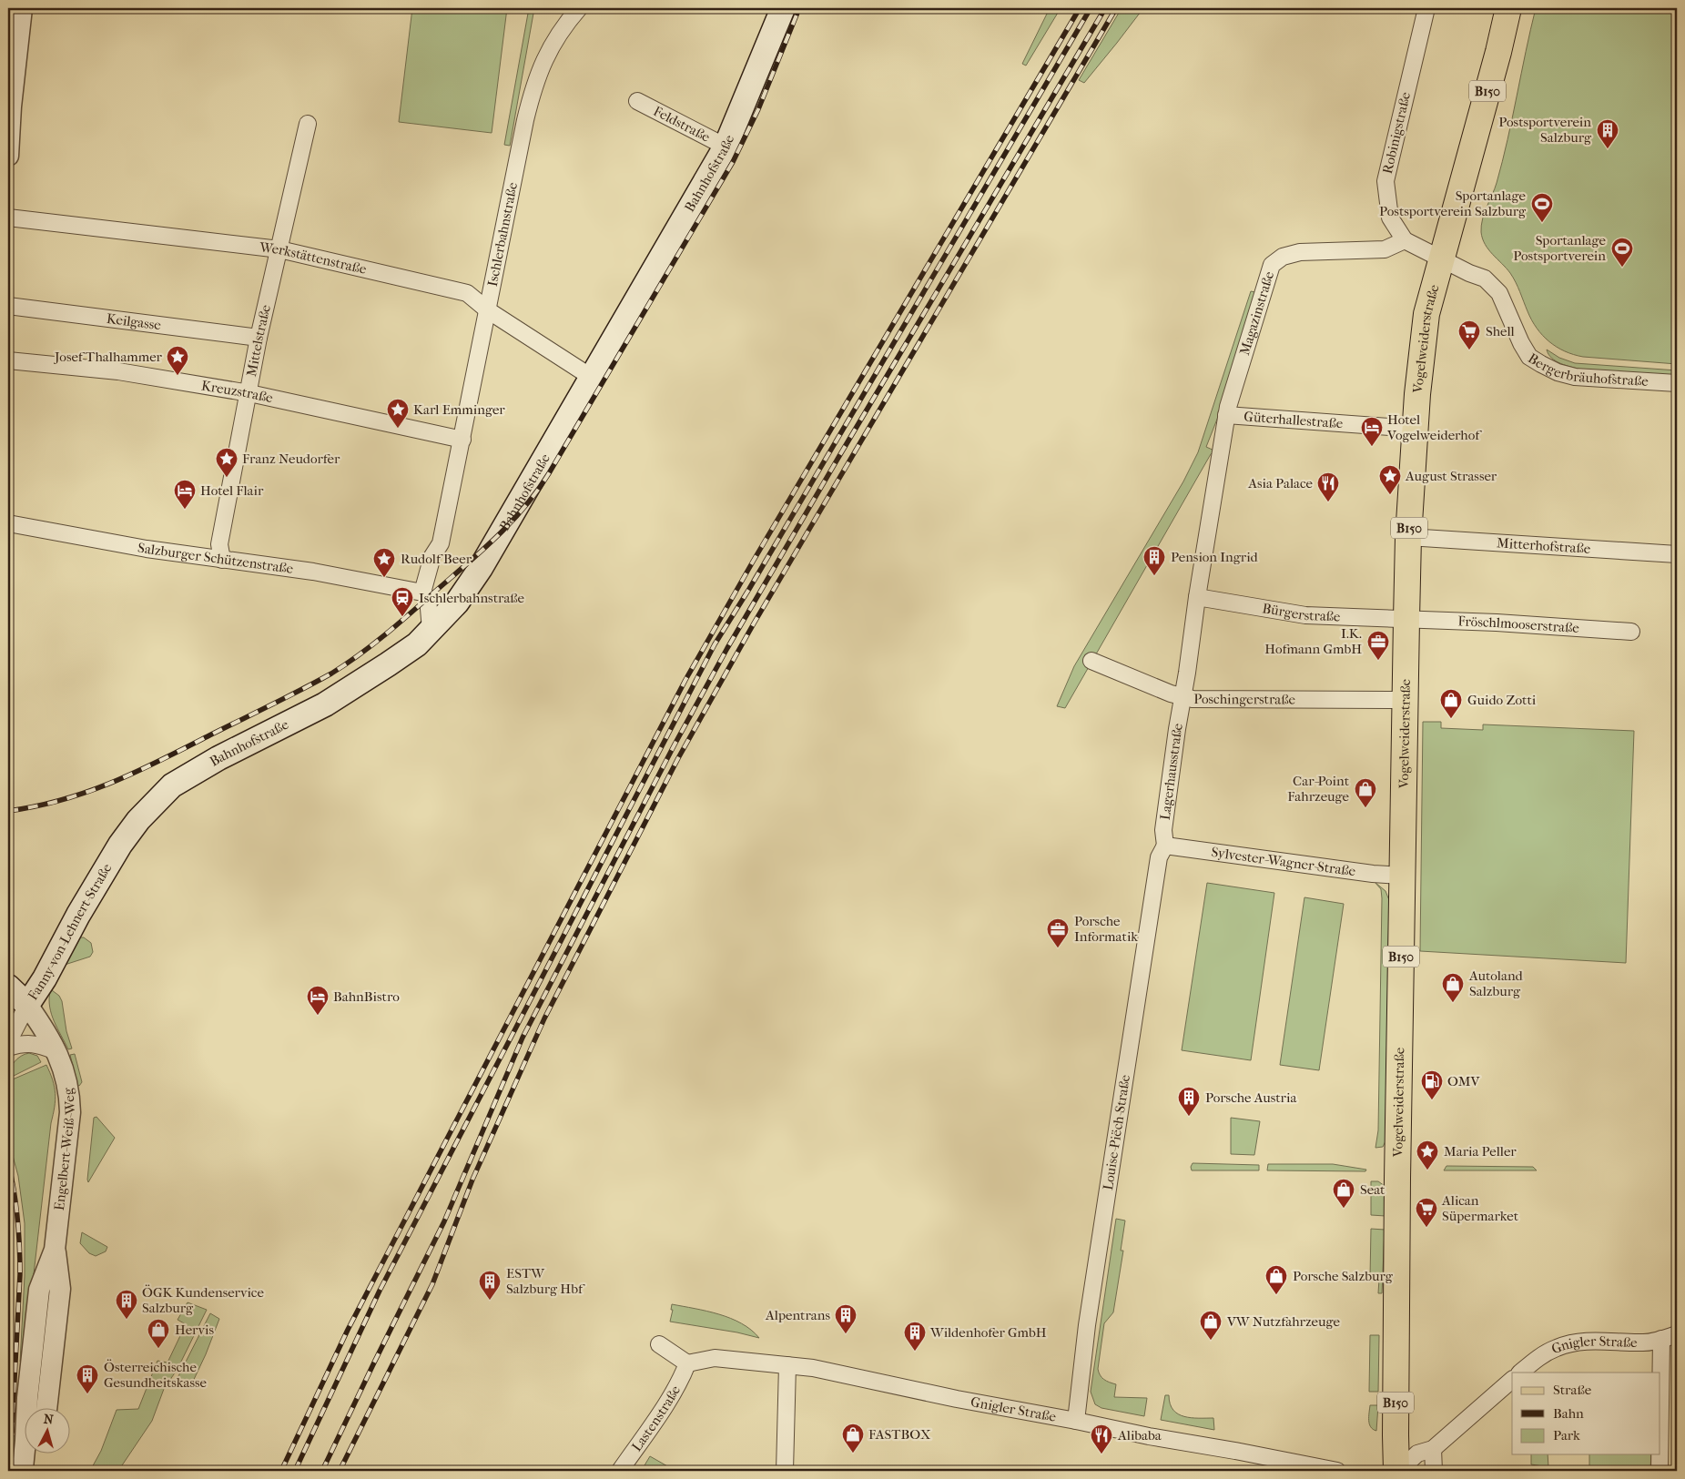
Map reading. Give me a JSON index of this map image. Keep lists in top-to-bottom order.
{
  "streets": {
    "main road": [
      "B150",
      "Bahnhofstraße",
      "Vogelweiderstraße",
      "Fanny-von-Lehnert-Straße"
    ],
    "street": [
      "Feldstraße",
      "Robinigstraße",
      "Ischlerbahnstraße",
      "Werkstättenstraße",
      "Magazinstraße",
      "Keilgasse",
      "Mittelstraße",
      "Bergerbräuhofstraße",
      "Kreuzstraße",
      "Güterhallestraße",
      "Mitterhofstraße",
      "Salzburger Schützenstraße",
      "Bürgerstraße",
      "Fröschlmooserstraße",
      "Poschingerstraße",
      "Lagerhausstraße",
      "Sylvester-Wagner-Straße",
      "Louise-Piëch-Straße",
      "Engelbert-Weiß-Weg",
      "Gnigler Straße",
      "Lastenstraße"
    ]
  },
  "crossings": [
    ["Feldstraße", "Bahnhofstraße"],
    ["Robinigstraße", "Magazinstraße"],
    ["Bahnhofstraße", "Ischlerbahnstraße"],
    ["Bahnhofstraße", "Werkstättenstraße"],
    ["Bahnhofstraße", "Salzburger Schützenstraße"],
    ["Bahnhofstraße", "Fanny-von-Lehnert-Straße"],
    ["Ischlerbahnstraße", "Werkstättenstraße"],
    ["Ischlerbahnstraße", "Kreuzstraße"],
    ["Ischlerbahnstraße", "Salzburger Schützenstraße"],
    ["Werkstättenstraße", "Mittelstraße"],
    ["Magazinstraße", "Güterhallestraße"],
    ["Magazinstraße", "Bürgerstraße"],
    ["Magazinstraße", "Lagerhausstraße"],
    ["Keilgasse", "Mittelstraße"],
    ["Vogelweiderstraße", "Bergerbräuhofstraße"],
    ["Vogelweiderstraße", "Güterhallestraße"],
    ["Vogelweiderstraße", "Mitterhofstraße"],
    ["Vogelweiderstraße", "Bürgerstraße"],
    ["Vogelweiderstraße", "Fröschlmooserstraße"],
    ["Vogelweiderstraße", "Poschingerstraße"],
    ["Vogelweiderstraße", "Sylvester-Wagner-Straße"],
    ["Mittelstraße", "Kreuzstraße"],
    ["Mittelstraße", "Salzburger Schützenstraße"],
    ["Bürgerstraße", "Fröschlmooserstraße"],
    ["Bürgerstraße", "Lagerhausstraße"],
    ["Poschingerstraße", "Lagerhausstraße"],
    ["Lagerhausstraße", "Sylvester-Wagner-Straße"],
    ["Lagerhausstraße", "Louise-Piëch-Straße"],
    ["Sylvester-Wagner-Straße", "Louise-Piëch-Straße"],
    ["Fanny-von-Lehnert-Straße", "Engelbert-Weiß-Weg"],
    ["Louise-Piëch-Straße", "Gnigler Straße"],
    ["Gnigler Straße", "Lastenstraße"]
  ],
  "places": {
    "building": [
      "Postsportverein Salzburg",
      "Pension Ingrid",
      "Porsche Austria",
      "ESTW Salzburg Hbf",
      "ÖGK Kundenservice Salzburg",
      "Alpentrans",
      "Wildenhofer GmbH",
      "Österreichische Gesundheitskasse"
    ],
    "sports": ["Sportanlage Postsportverein Salzburg", "Sportanlage Postsportverein"],
    "supermarket": ["Shell", "Alican Süpermarket"],
    "place": [
      "Josef Thalhammer",
      "Karl Emminger",
      "Franz Neudorfer",
      "August Strasser",
      "Rudolf Beer",
      "Maria Peller"
    ],
    "hotel": ["Hotel Vogelweiderhof", "Hotel Flair", "BahnBistro"],
    "restaurant": ["Asia Palace", "Alibaba"],
    "station": ["Ischlerbahnstraße"],
    "office": ["I.K. Hofmann GmbH", "Porsche Informatik"],
    "shop": [
      "Guido Zotti",
      "Car-Point Fahrzeuge",
      "Autoland Salzburg",
      "Seat",
      "Porsche Salzburg",
      "VW Nutzfahrzeuge",
      "Hervis",
      "FASTBOX"
    ],
    "fuel station": ["OMV"]
  },
  "legend": ["Straße", "Bahn", "Park"],
  "north": "top"
}
